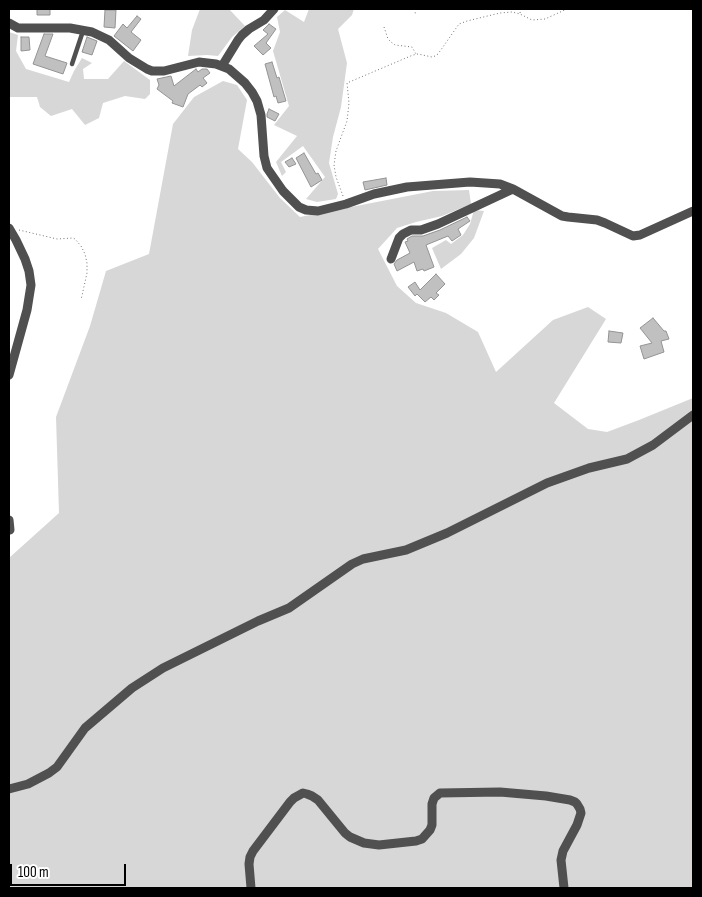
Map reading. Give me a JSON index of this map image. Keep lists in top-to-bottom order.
{
  "scale_bar": "100 m"
}
